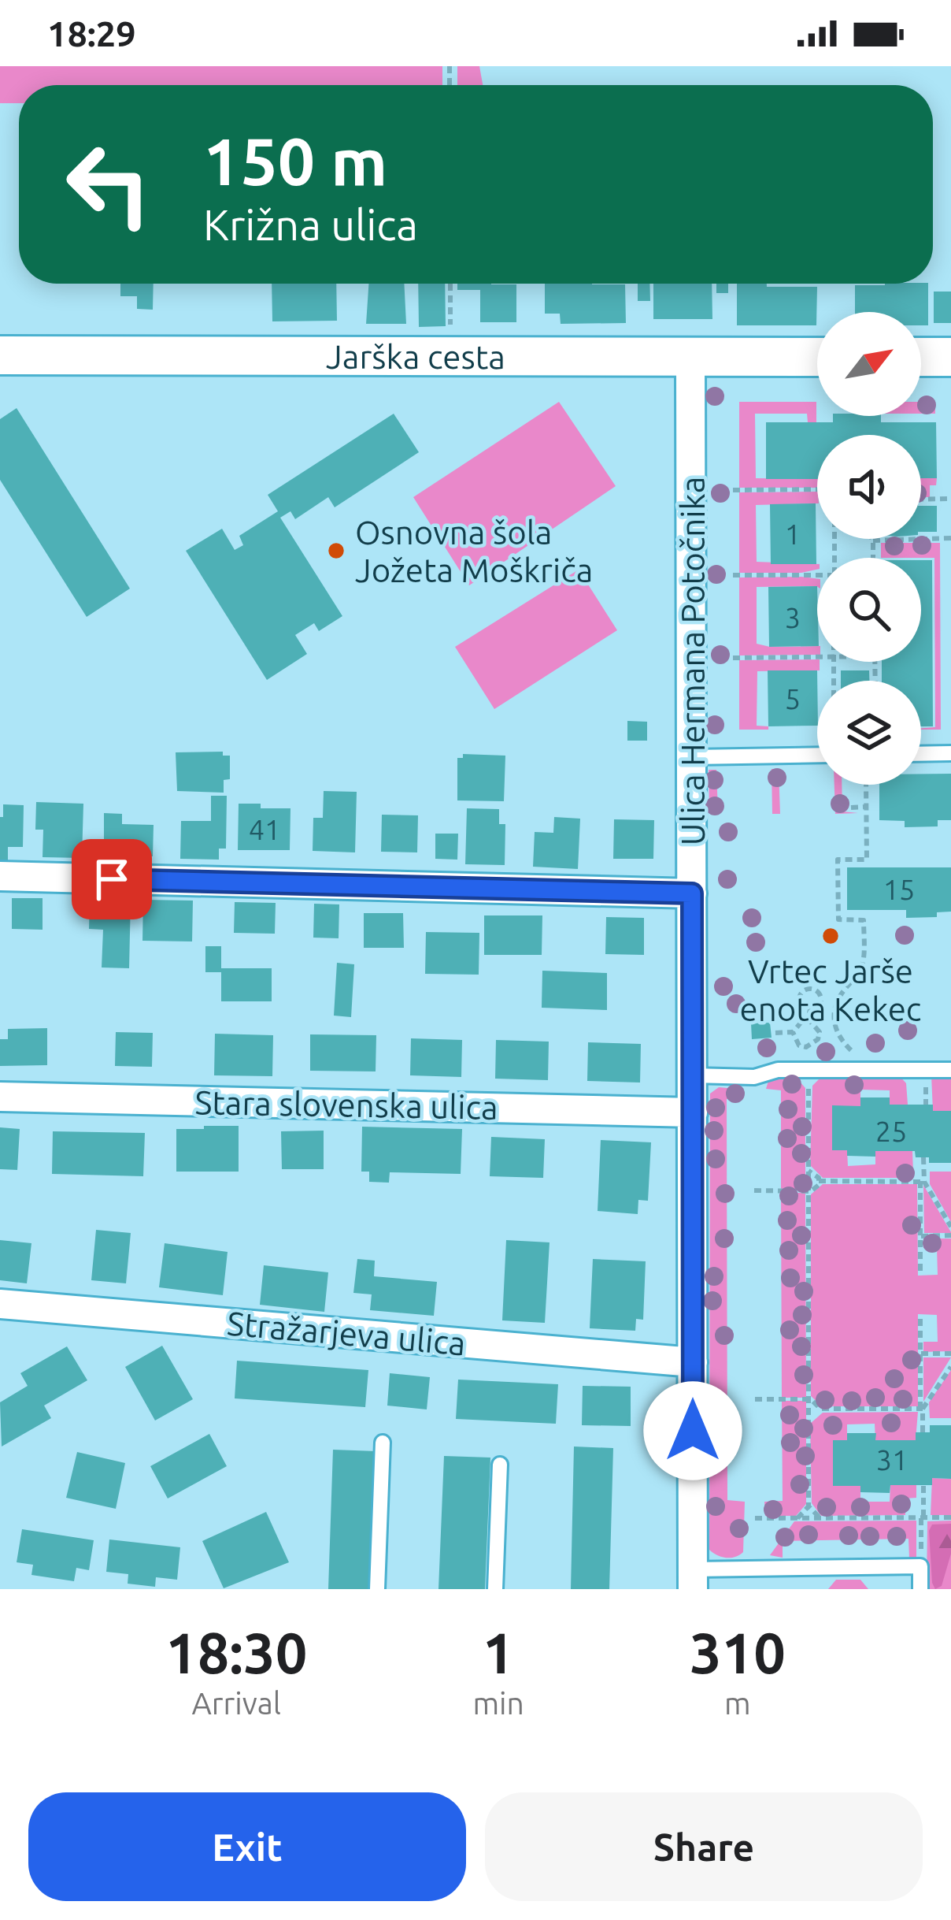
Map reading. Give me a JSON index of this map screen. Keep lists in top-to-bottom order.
{
  "streets": {
    "street": [
      "Jarška cesta",
      "Ulica Hermana Potočnika",
      "Stara slovenska ulica",
      "Stražarjeva ulica"
    ]
  },
  "crossings": [
    ["Jarška cesta", "Ulica Hermana Potočnika"],
    ["Ulica Hermana Potočnika", "Stara slovenska ulica"],
    ["Ulica Hermana Potočnika", "Stražarjeva ulica"]
  ],
  "places": ["Osnovna šola Jožeta Moškriča", "Vrtec Jarše enota Kekec"],
  "house_numbers": [
    "1",
    "3",
    "5",
    "41",
    "15",
    "25",
    "31"
  ],
  "north": "top right",
  "page": {
    "status": "18:29",
    "turn": ["150 m", "Križna ulica"],
    "eta": [
      "18:30",
      "Arrival",
      "1",
      "min",
      "310",
      "m"
    ],
    "buttons": ["Exit", "Share"]
  }
}
